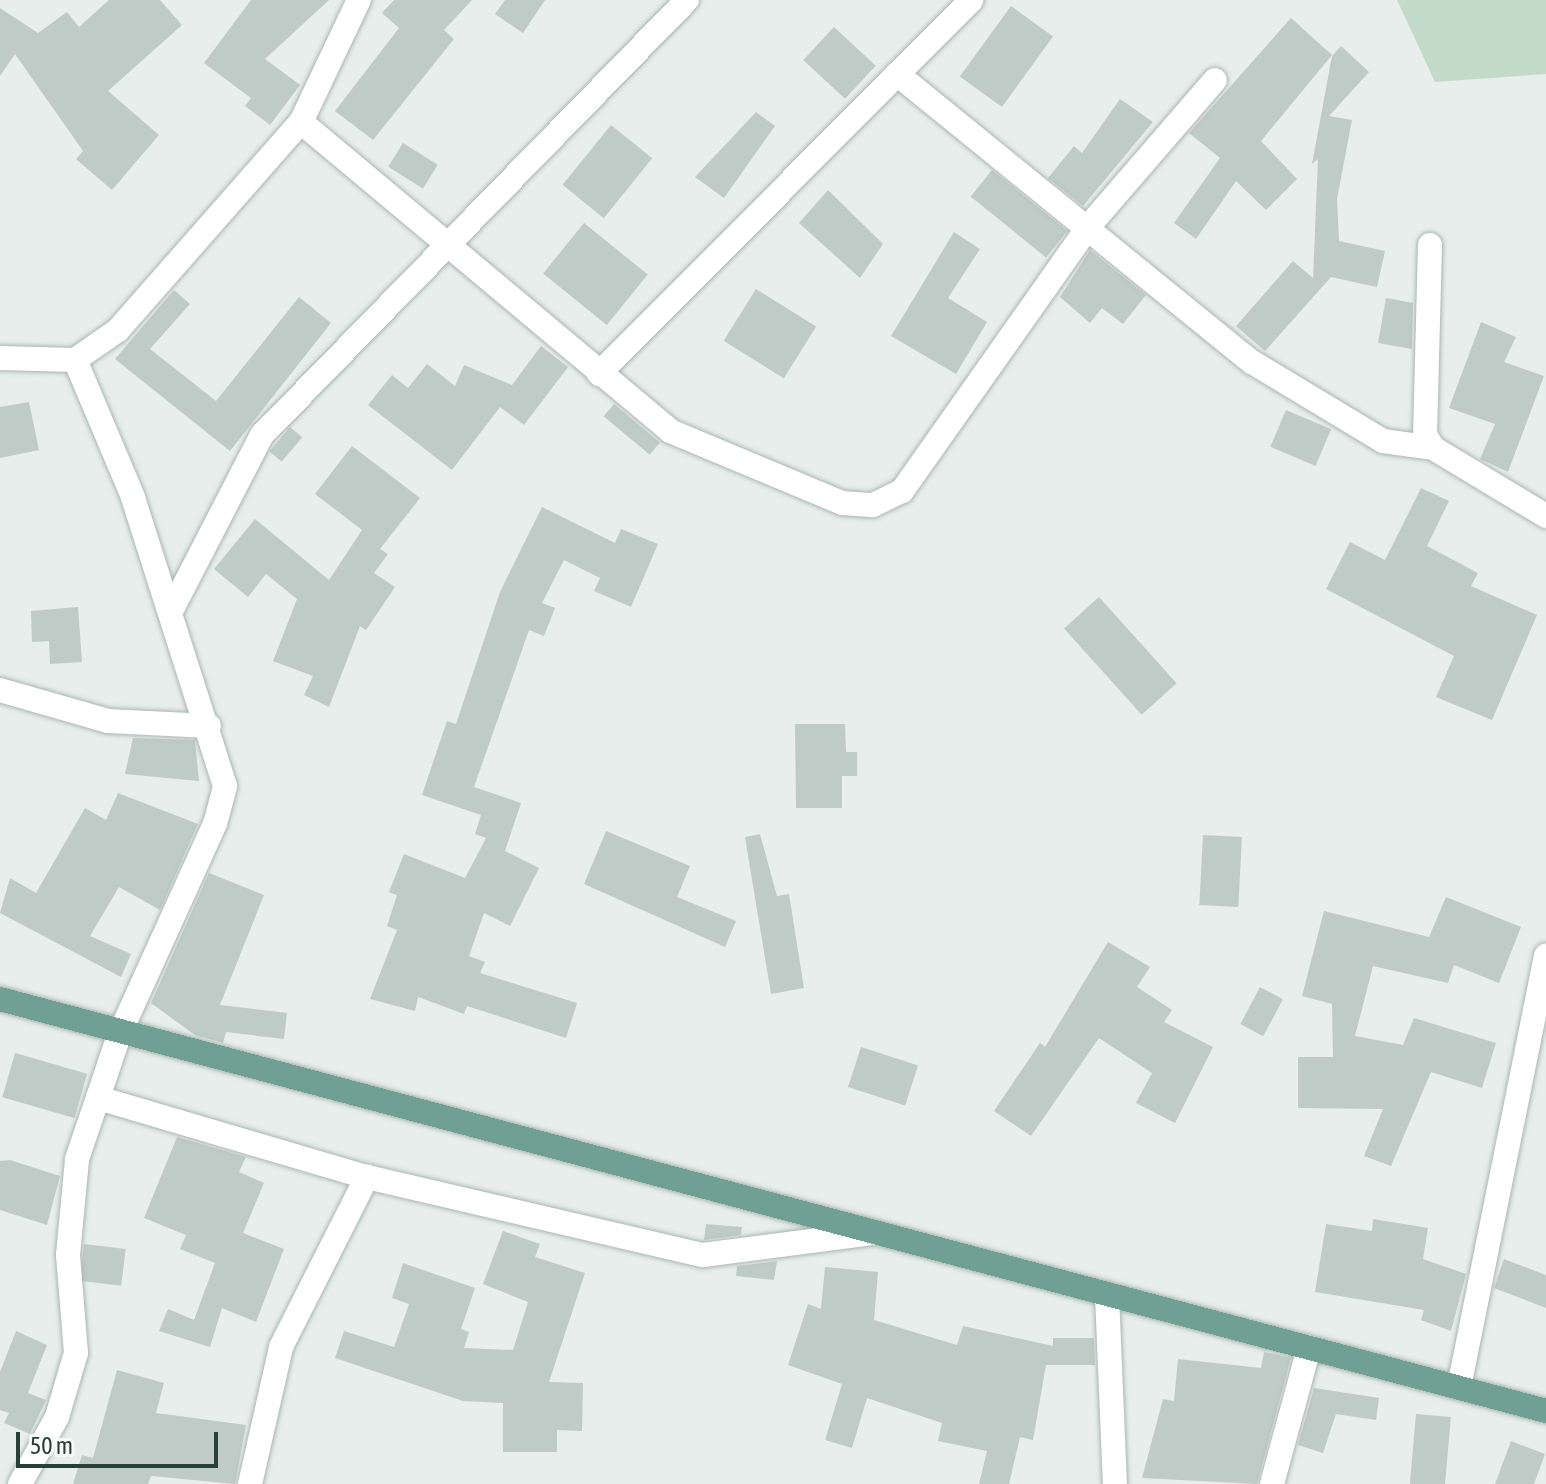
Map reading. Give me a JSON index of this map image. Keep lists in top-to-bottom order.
{
  "scale_bar": "50 m"
}
